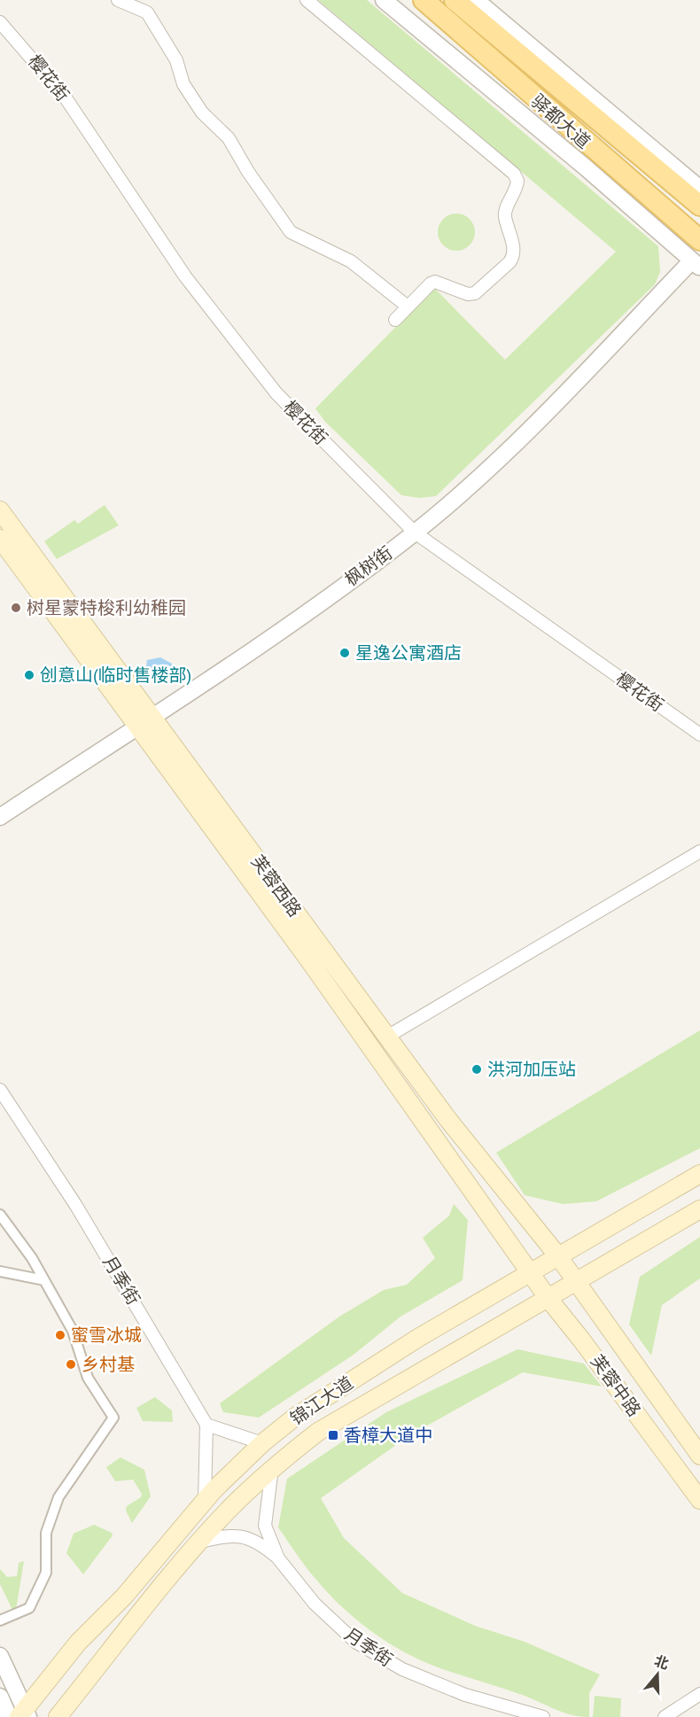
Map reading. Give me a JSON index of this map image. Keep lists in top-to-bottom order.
{
  "streets": {
    "main road": [
      "驿都大道",
      "芙蓉西路",
      "芙蓉中路",
      "锦江大道"
    ],
    "street": ["樱花街", "枫树街", "月季街"]
  },
  "crossings": [
    ["樱花街", "枫树街"],
    ["枫树街", "芙蓉西路"],
    ["芙蓉西路", "芙蓉中路"],
    ["芙蓉西路", "锦江大道"],
    ["月季街", "锦江大道"],
    ["芙蓉中路", "锦江大道"]
  ],
  "places": {
    "other": [
      "树星蒙特梭利幼稚园",
      "星逸公寓酒店",
      "创意山(临时售楼部)",
      "洪河加压站",
      "蜜雪冰城",
      "乡村基"
    ],
    "transit": ["香樟大道中"]
  },
  "north": "top"
}
